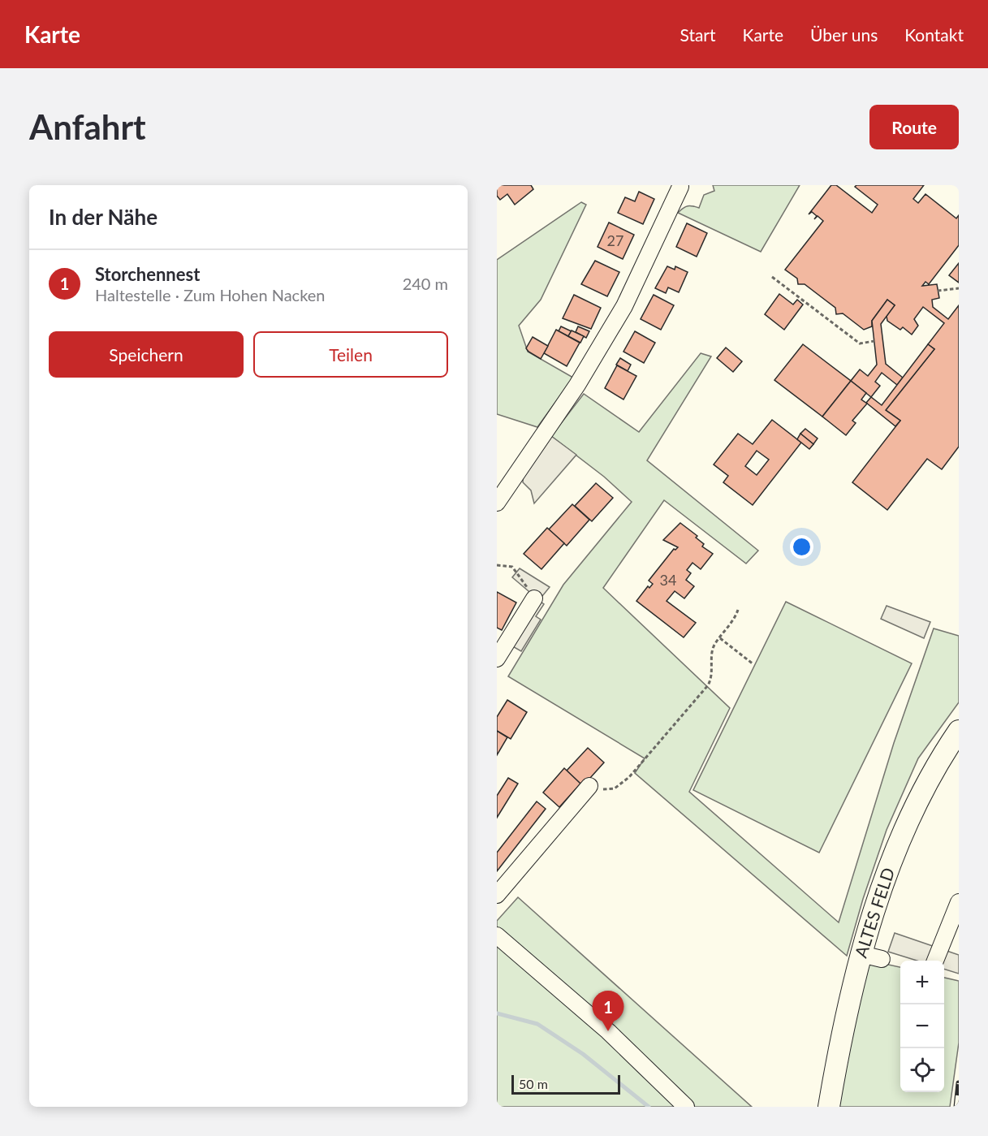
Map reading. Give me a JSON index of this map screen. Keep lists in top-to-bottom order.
{
  "streets": {
    "main road": ["ALTES FELD"]
  },
  "house_numbers": ["27", "34"],
  "scale_bar": "50 m",
  "page": {
    "header": "Karte",
    "nav": [
      "Start",
      "Karte",
      "Über uns",
      "Kontakt"
    ],
    "buttons": [
      "Route",
      ["Speichern", "Teilen"]
    ],
    "title": "Anfahrt",
    "heading": "In der Nähe",
    "list": [
      {
        "mark": "1",
        "name": "Storchennest",
        "note": "Haltestelle · Zum Hohen Nacken",
        "value": "240 m"
      }
    ],
    "map_buttons": ["+", "−"],
    "pins": "1",
    "scale": "50 m"
  }
}
